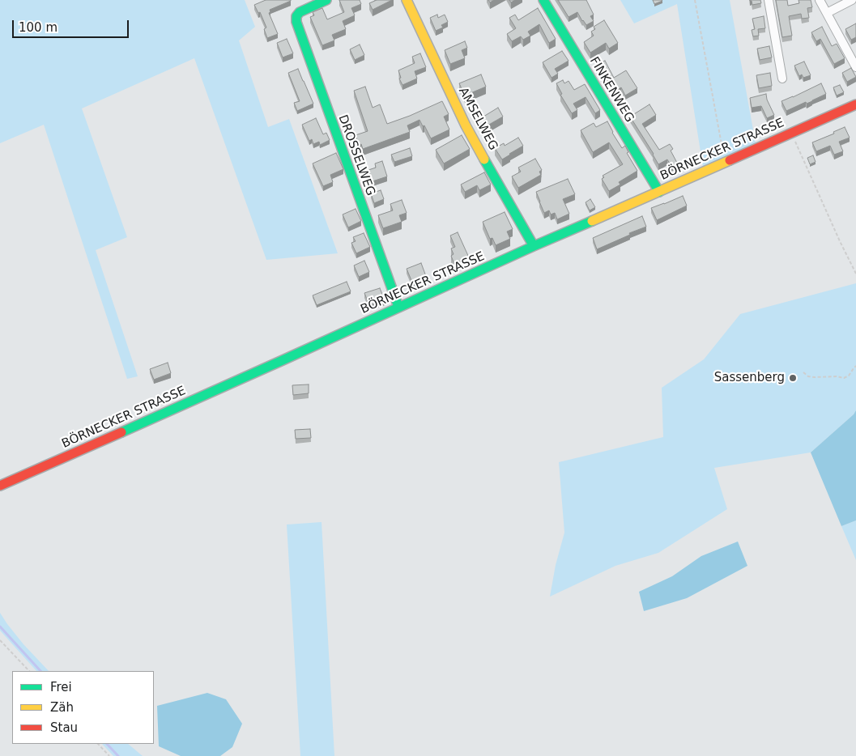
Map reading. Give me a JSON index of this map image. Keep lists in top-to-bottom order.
{
  "streets": {
    "street": [
      "FINKENWEG",
      "AMSELWEG",
      "BÖRNECKER STRASSE",
      "DROSSELWEG"
    ]
  },
  "crossings": [
    ["FINKENWEG", "BÖRNECKER STRASSE"],
    ["AMSELWEG", "BÖRNECKER STRASSE"],
    ["BÖRNECKER STRASSE", "DROSSELWEG"]
  ],
  "places": ["Sassenberg"],
  "legend": ["Frei", "Zäh", "Stau"],
  "scale_bar": "100 m"
}
